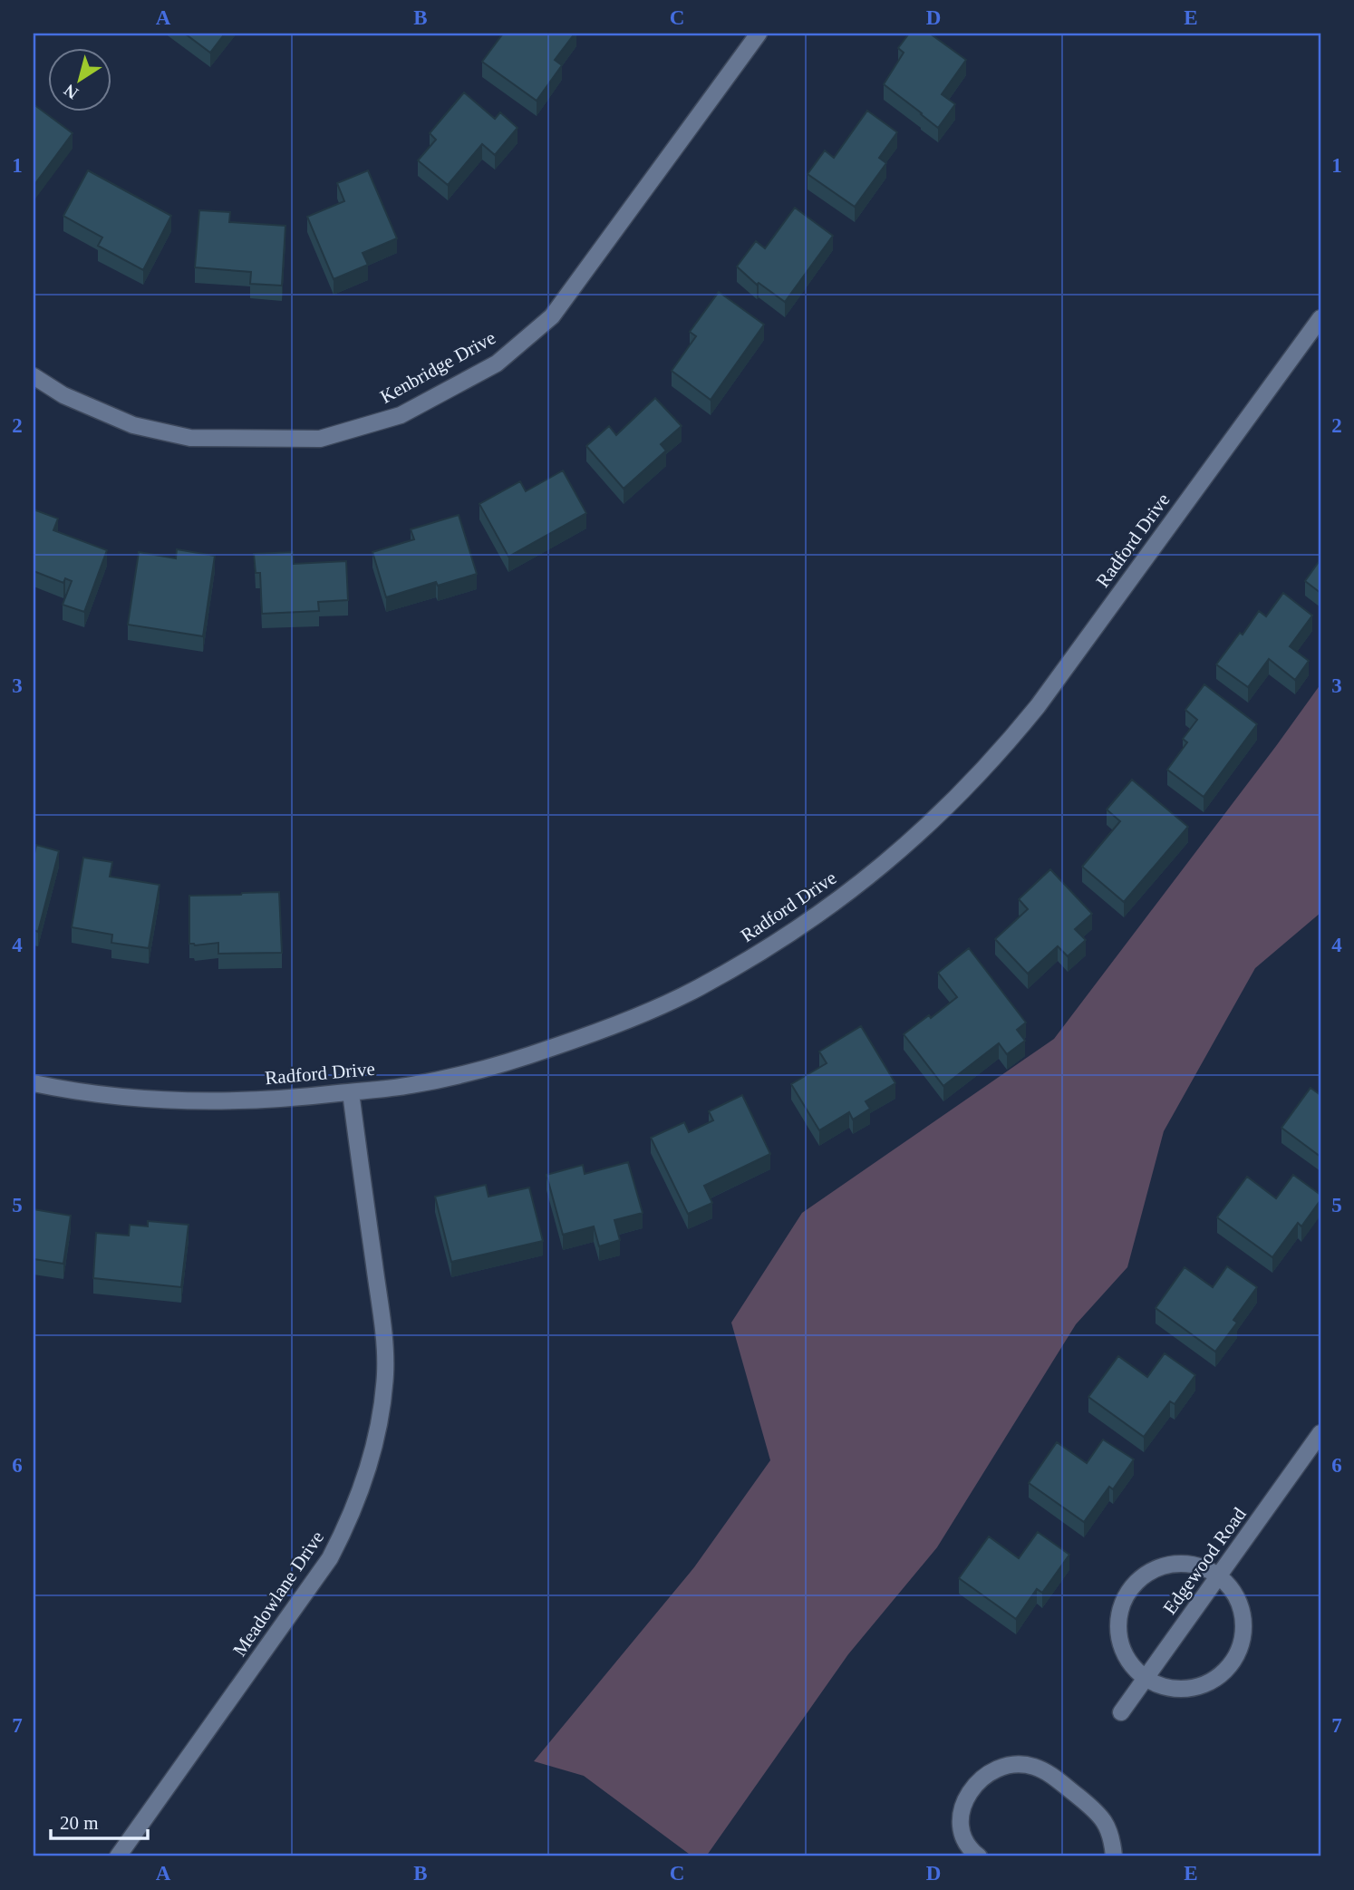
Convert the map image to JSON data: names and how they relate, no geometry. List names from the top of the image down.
{
  "streets": {
    "street": [
      "Kenbridge Drive",
      "Radford Drive",
      "Edgewood Road",
      "Meadowlane Drive"
    ]
  },
  "crossings": [
    ["Radford Drive", "Meadowlane Drive"]
  ],
  "scale_bar": "20 m",
  "north": "bottom left",
  "grid": {
    "columns": [
      "A",
      "B",
      "C",
      "D",
      "E"
    ],
    "rows": [
      "1",
      "2",
      "3",
      "4",
      "5",
      "6",
      "7"
    ]
  }
}
